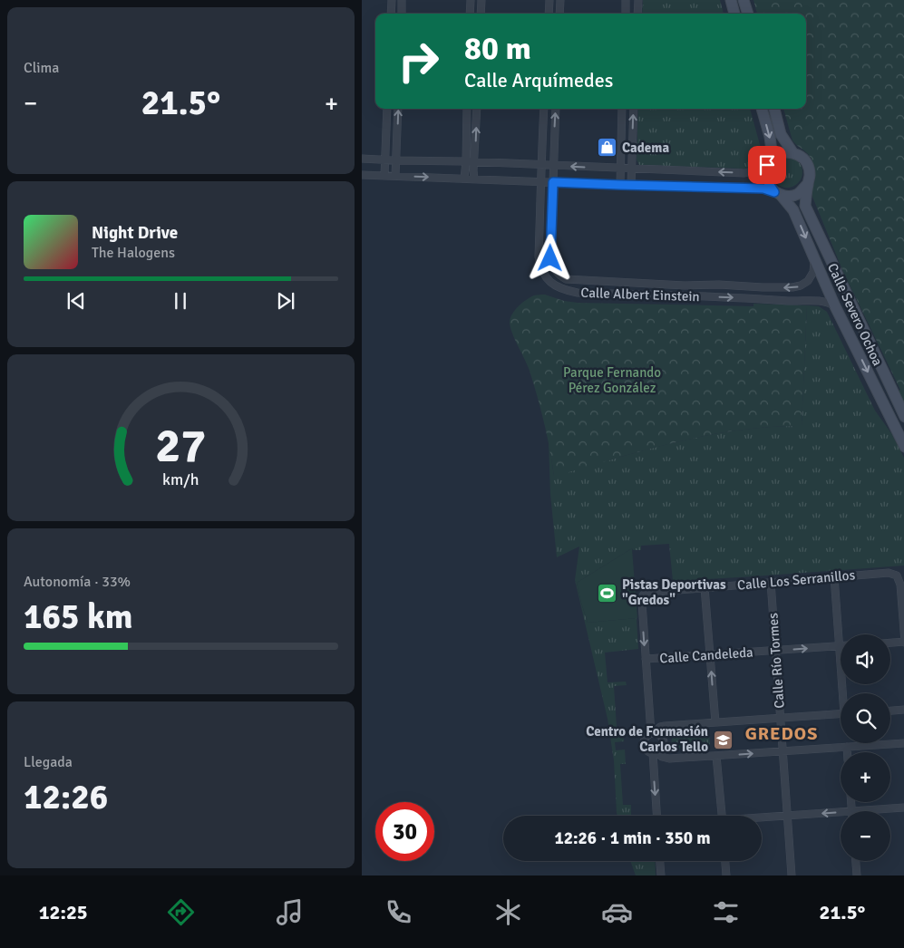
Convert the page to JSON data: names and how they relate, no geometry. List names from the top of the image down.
{
  "streets": {
    "main road": ["Calle Severo Ochoa"],
    "street": [
      "Calle Albert Einstein",
      "Calle Los Serranillos",
      "Calle Candeleda",
      "Calle Río Tormes"
    ]
  },
  "crossings": [
    ["Calle Albert Einstein", "Calle Severo Ochoa"],
    ["Calle Los Serranillos", "Calle Candeleda"],
    ["Calle Los Serranillos", "Calle Río Tormes"],
    ["Calle Candeleda", "Calle Río Tormes"]
  ],
  "districts": ["GREDOS"],
  "parks": ["Parque Fernando Pérez González"],
  "places": {
    "shop": ["Cadema"],
    "sports": ["Pistas Deportivas \"Gredos\""],
    "school or university": ["Centro de Formación Carlos Tello"]
  },
  "page": {
    "tile": [
      "Clima",
      ["Autonomía · 33%", "165 km"],
      ["Llegada", "12:26"]
    ],
    "turn": ["80 m", "Calle Arquímedes"],
    "heat": ["−", "21.5°", "+"],
    "song": ["Night Drive", "The Halogens"],
    "map_buttons": ["+", "−"],
    "limit": "30",
    "trip": "12:26 · 1 min · 350 m",
    "tabs": ["12:25", "21.5°"],
    "gauge": ["27", "km/h"]
  }
}
